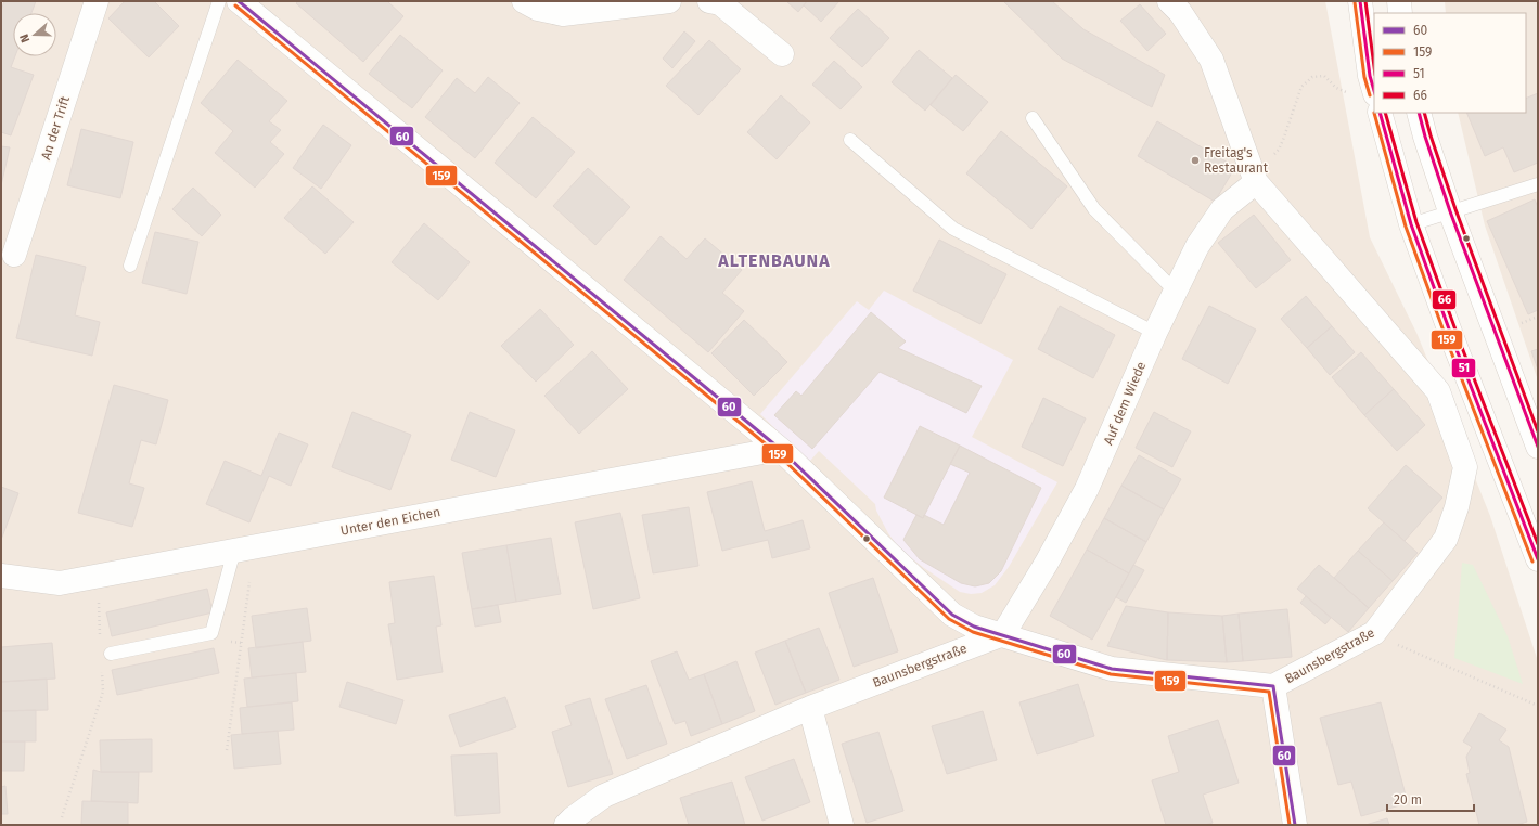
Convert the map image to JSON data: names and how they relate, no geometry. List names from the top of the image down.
{
  "streets": {
    "street": [
      "An der Trift",
      "Auf dem Wiede",
      "Unter den Eichen",
      "Baunsbergstraße"
    ]
  },
  "crossings": [
    ["Auf dem Wiede", "Baunsbergstraße"]
  ],
  "districts": ["ALTENBAUNA"],
  "places": ["Freitag's Restaurant"],
  "lines": [
    "transit line 60",
    "transit line 51",
    "transit line 66",
    "transit line 159"
  ],
  "legend": [
    "60",
    "159",
    "51",
    "66"
  ],
  "scale_bar": "20 m",
  "north": "left"
}
